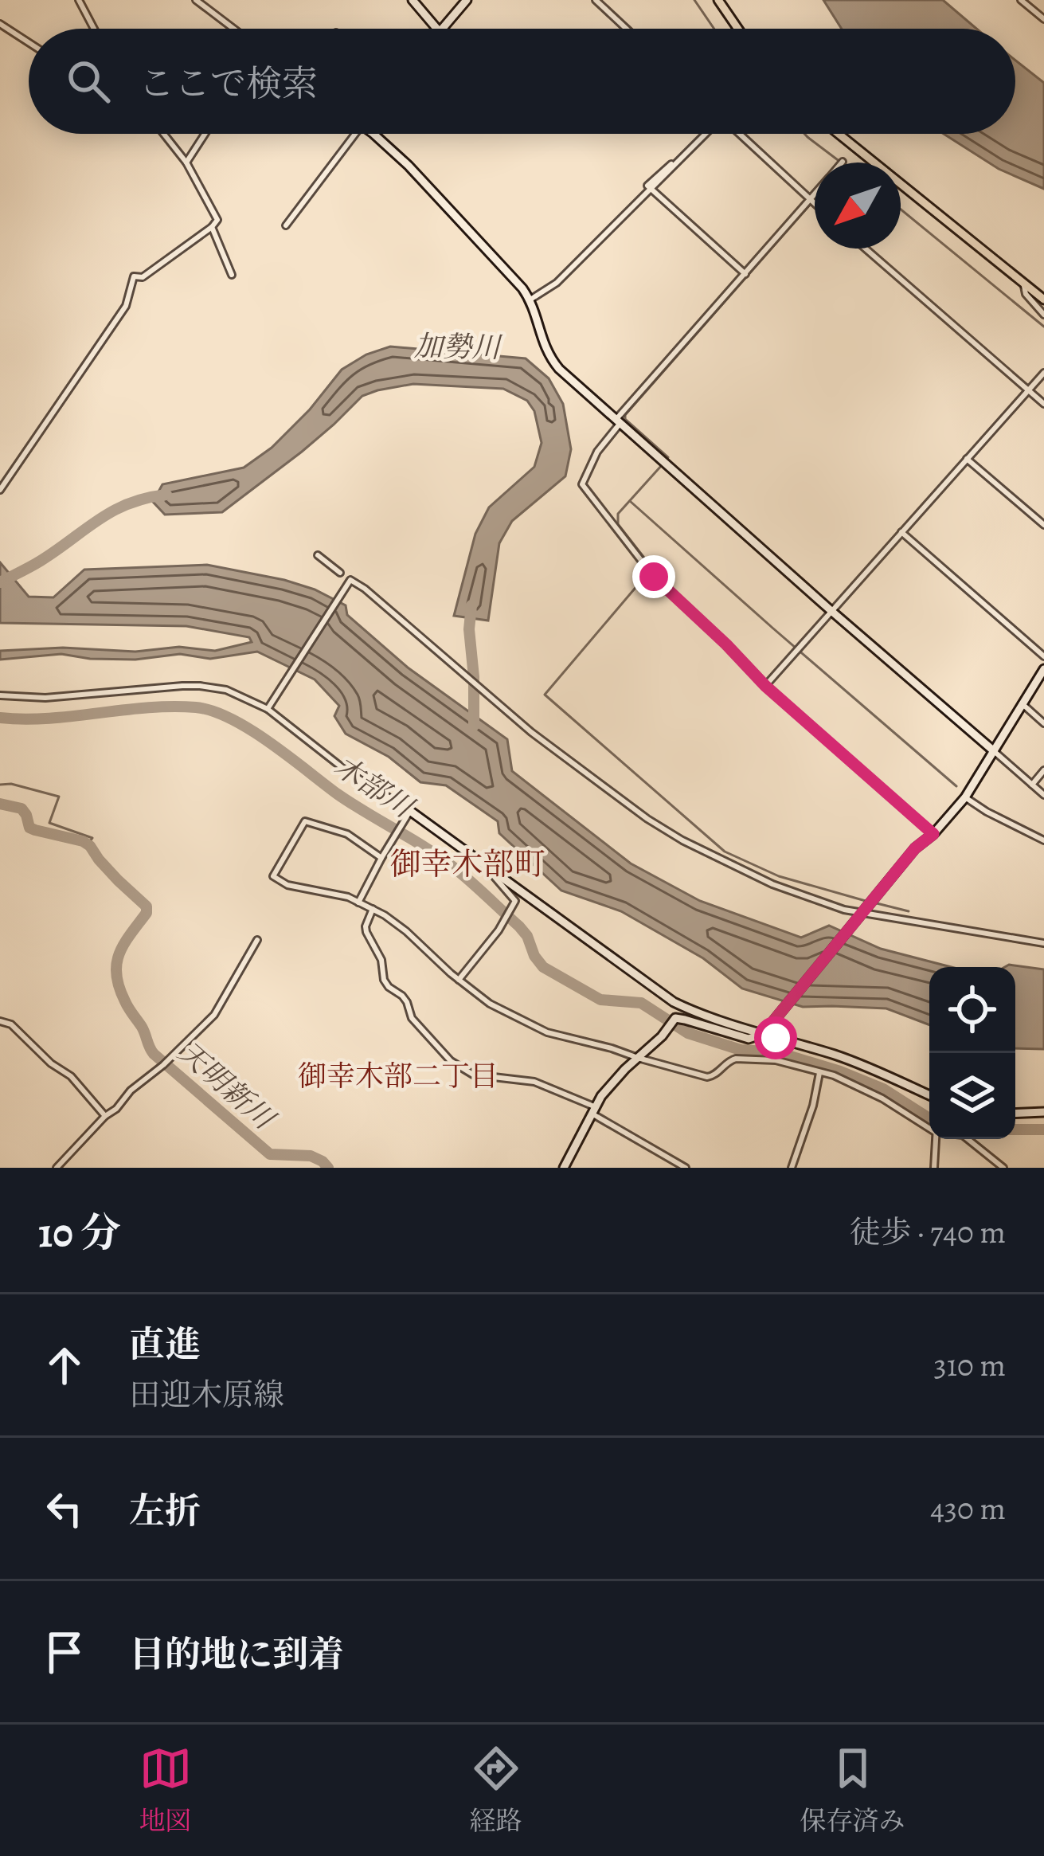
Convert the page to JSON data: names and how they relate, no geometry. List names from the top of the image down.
{
  "districts": ["御幸木部町", "御幸木部二丁目"],
  "water": ["加勢川", "木部川", "天明新川"],
  "north": "bottom left",
  "page": {
    "search": "ここで検索",
    "heading": ["10 分", "徒歩 · 740 m"],
    "list": [
      ["直進", "田迎木原線", "310 m"],
      ["左折", "430 m"],
      "目的地に到着"
    ],
    "nav": ["地図", "経路", "保存済み"]
  }
}
